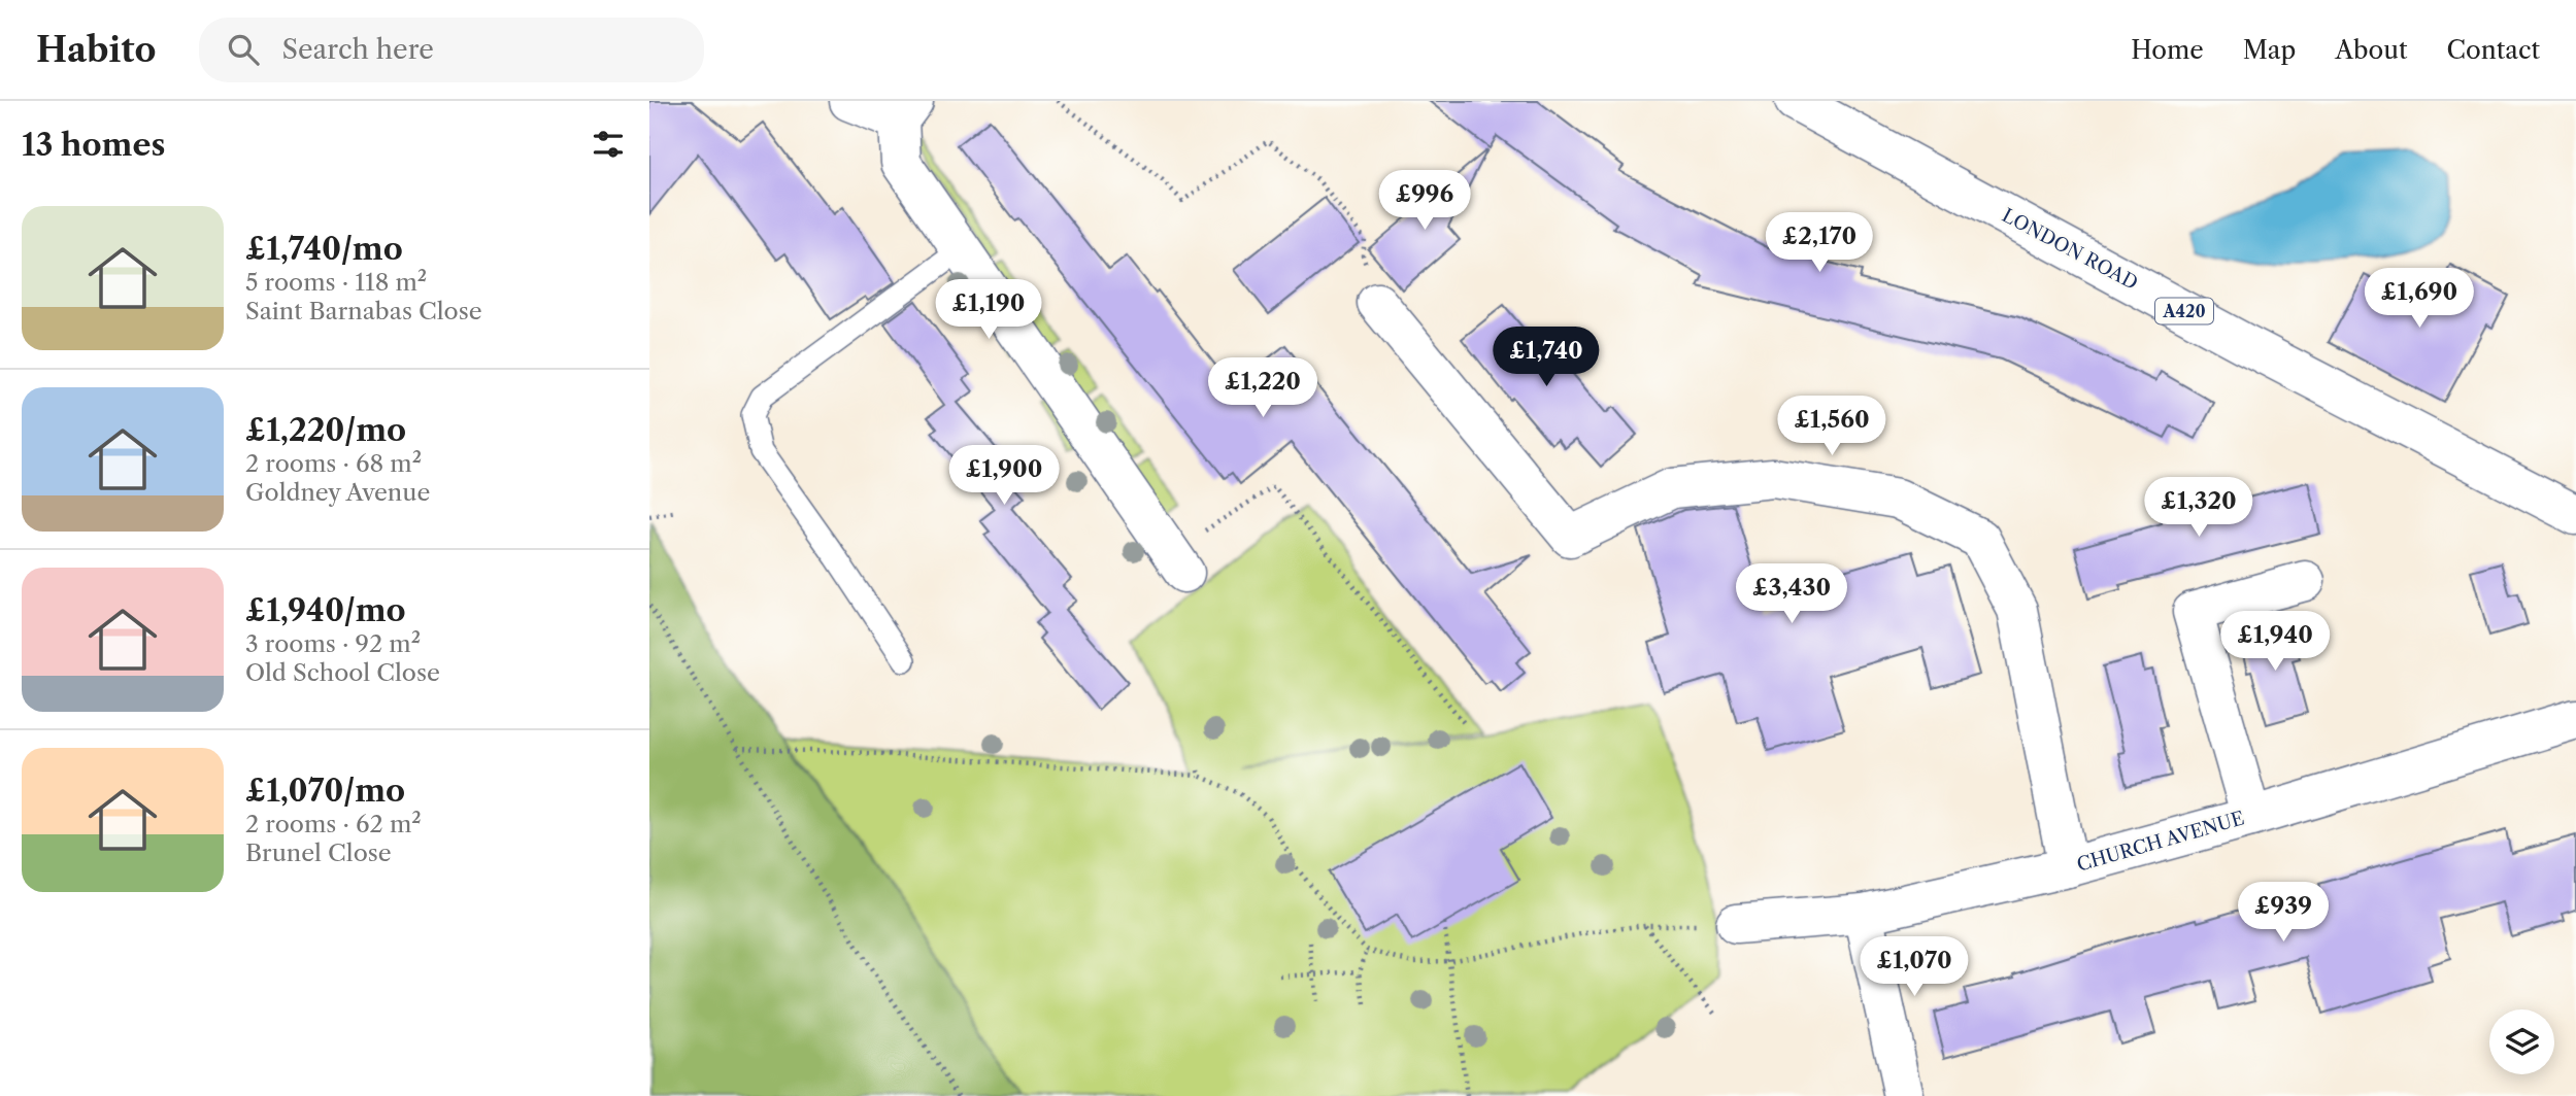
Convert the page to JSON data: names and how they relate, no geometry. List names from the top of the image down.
{
  "streets": {
    "street": ["LONDON ROAD", "A420", "CHURCH AVENUE"]
  },
  "page": {
    "header": "Habito",
    "search": "Search here",
    "nav": [
      "Home",
      "Map",
      "About",
      "Contact"
    ],
    "heading": "13 homes",
    "price": [
      "£996",
      "£2,170",
      "£1,690",
      "£1,190",
      "£1,740",
      "£1,220",
      "£1,560",
      "£1,900",
      "£1,320",
      "£3,430",
      "£1,940",
      "£939",
      "£1,070"
    ],
    "list": [
      {
        "name": "£1,740/mo",
        "note": "5 rooms · 118 m² · Saint Barnabas Close"
      },
      {
        "name": "£1,220/mo",
        "note": "2 rooms · 68 m² · Goldney Avenue"
      },
      {
        "name": "£1,940/mo",
        "note": "3 rooms · 92 m² · Old School Close"
      },
      {
        "name": "£1,070/mo",
        "note": "2 rooms · 62 m² · Brunel Close"
      }
    ]
  }
}
